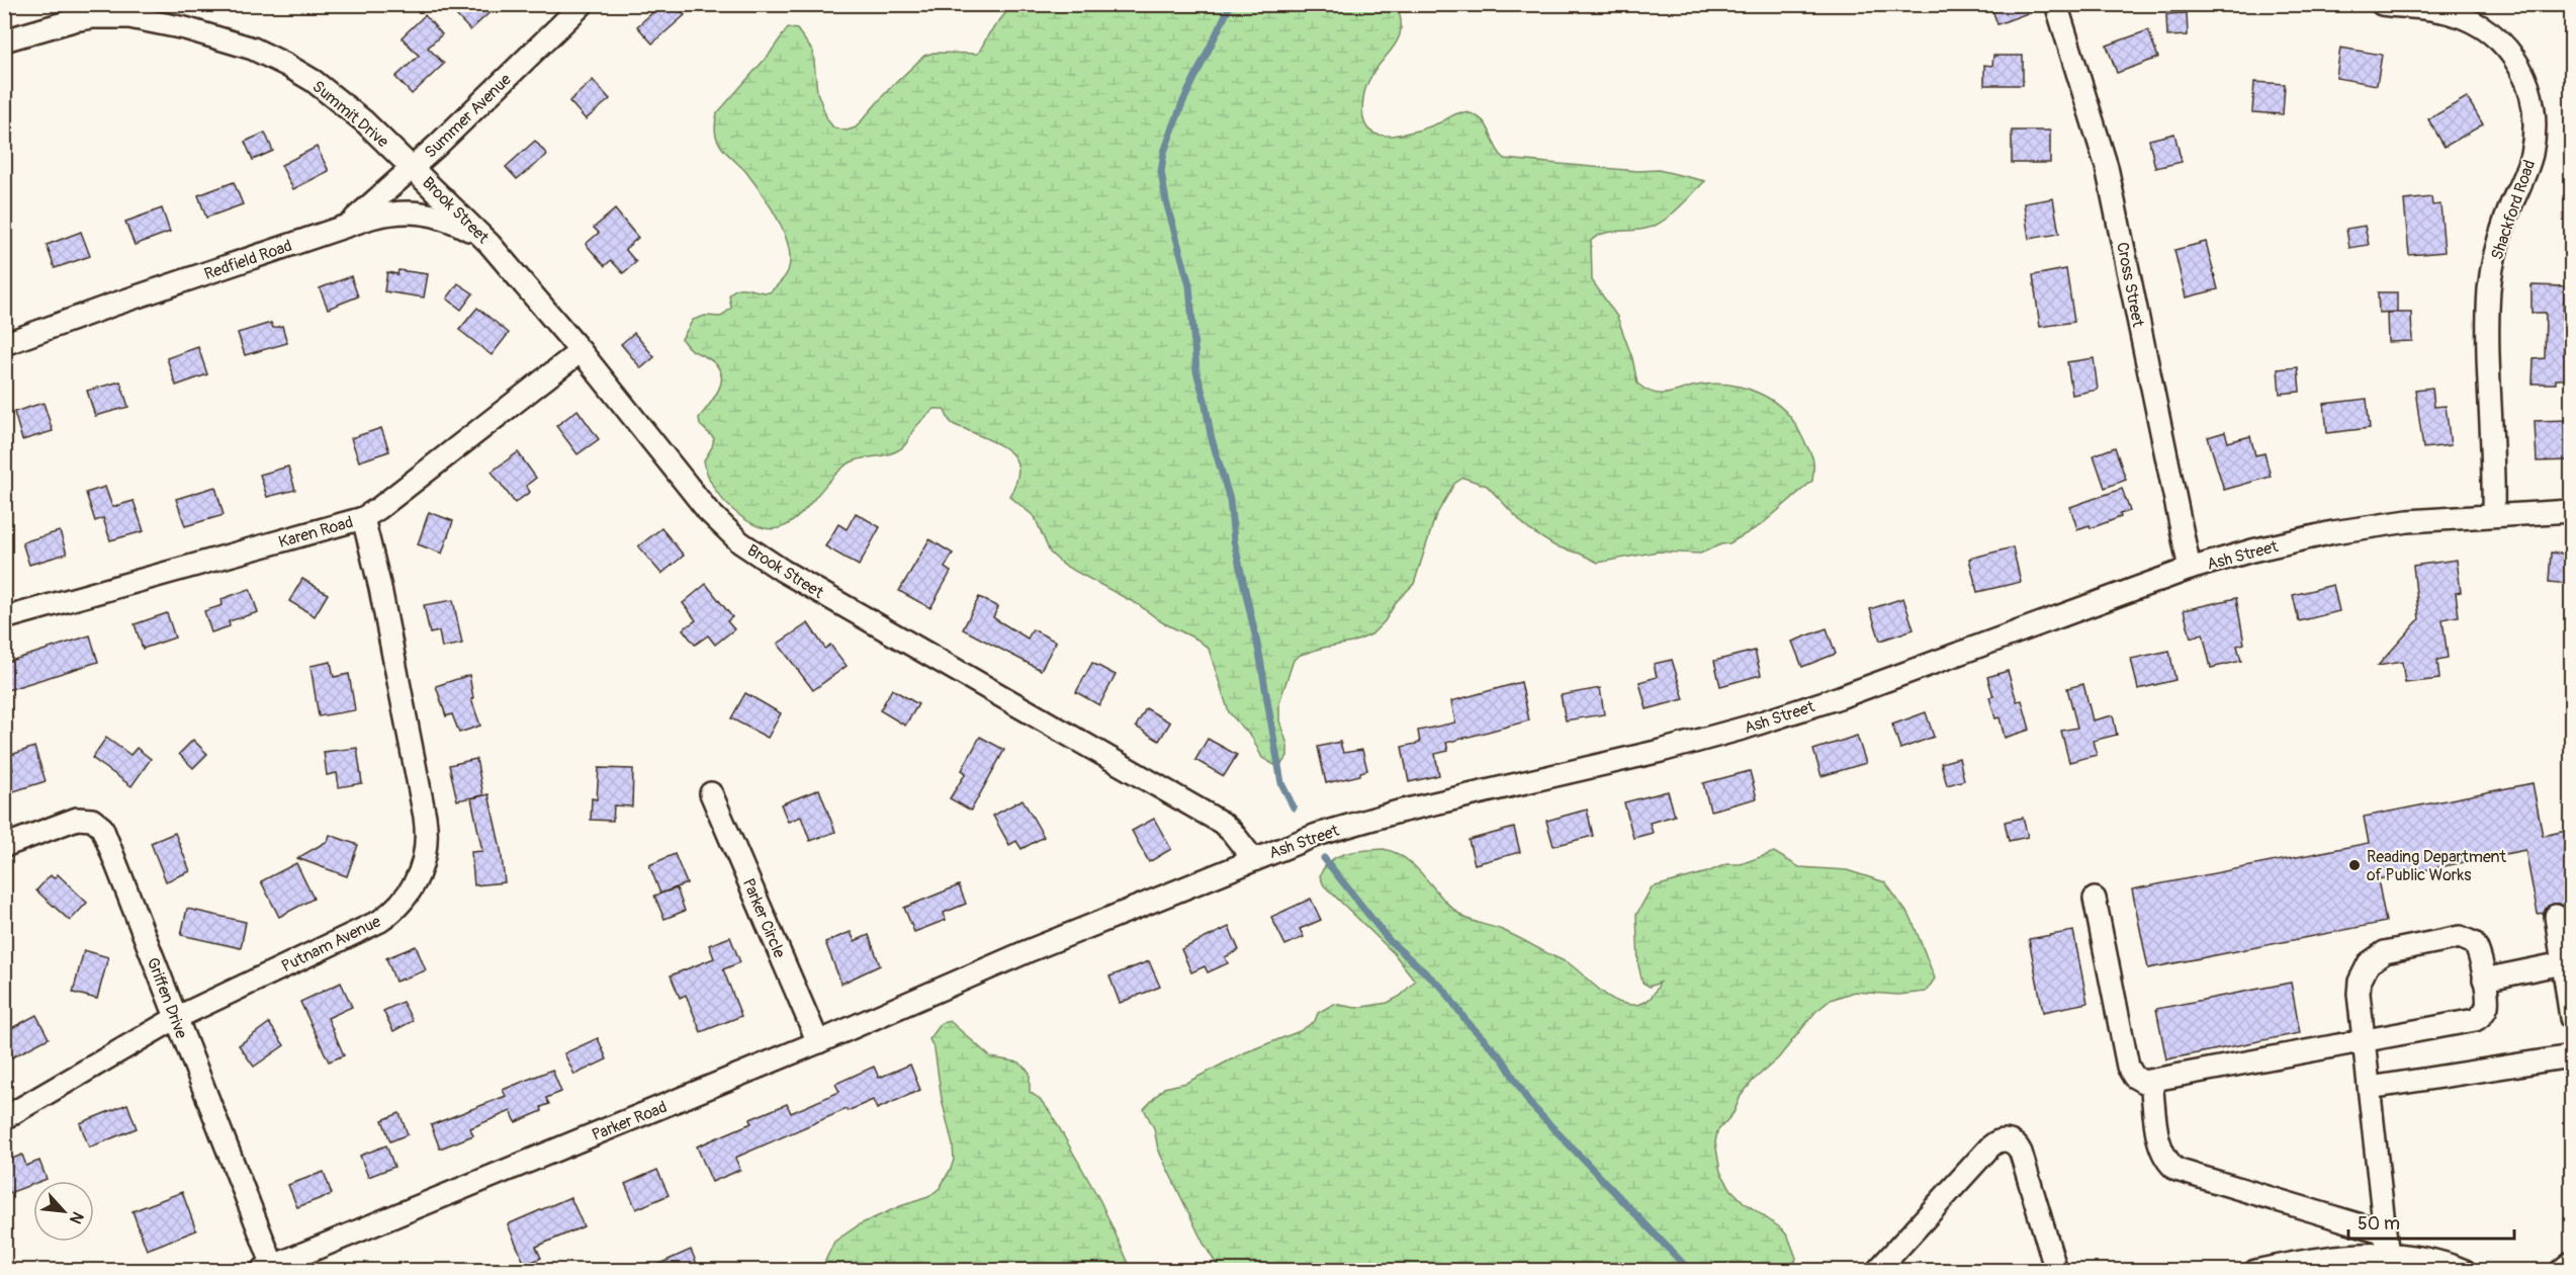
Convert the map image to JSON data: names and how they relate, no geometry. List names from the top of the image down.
{
  "streets": {
    "street": [
      "Summit Drive",
      "Summer Avenue",
      "Brook Street",
      "Shackford Road",
      "Redfield Road",
      "Cross Street",
      "Karen Road",
      "Ash Street",
      "Parker Circle",
      "Putnam Avenue",
      "Griffen Drive",
      "Parker Road"
    ]
  },
  "crossings": [
    ["Summit Drive", "Summer Avenue"],
    ["Summit Drive", "Brook Street"],
    ["Summer Avenue", "Brook Street"],
    ["Summer Avenue", "Redfield Road"],
    ["Brook Street", "Redfield Road"],
    ["Brook Street", "Karen Road"],
    ["Brook Street", "Ash Street"],
    ["Shackford Road", "Ash Street"],
    ["Cross Street", "Ash Street"],
    ["Karen Road", "Putnam Avenue"],
    ["Ash Street", "Parker Road"],
    ["Parker Circle", "Parker Road"],
    ["Putnam Avenue", "Griffen Drive"],
    ["Griffen Drive", "Parker Road"]
  ],
  "places": ["Reading Department of Public Works"],
  "scale_bar": "50 m",
  "north": "bottom right"
}
